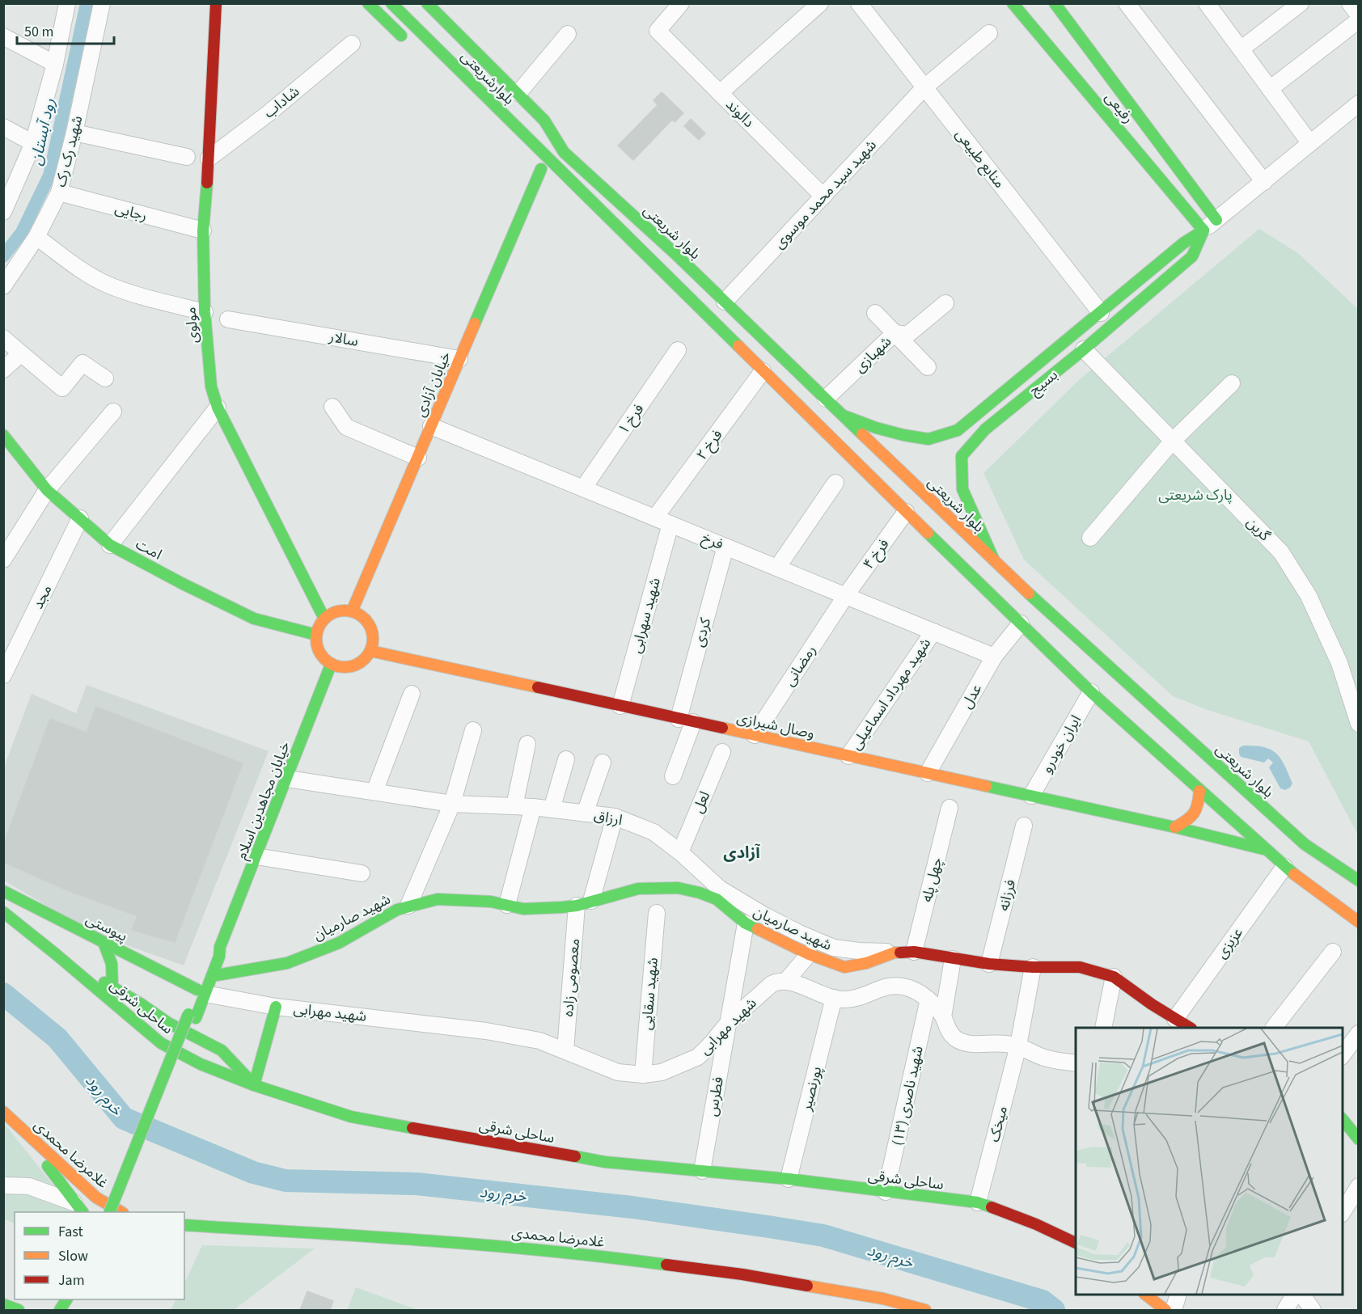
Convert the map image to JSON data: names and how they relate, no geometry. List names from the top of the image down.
{
  "streets": {
    "main road": [
      "بلوارشریعتی",
      "رفیعی",
      "بلوار شریعتی",
      "مولوی",
      "بسیج",
      "خیابان آزادی",
      "امت",
      "وصال شیرازی",
      "خیابان مجاهدین اسلام",
      "شهید صارمیان",
      "پیوستی",
      "ساحلی شرقی",
      "غلامرضا محمدی"
    ],
    "street": [
      "شاداب",
      "دالوند",
      "شهید رک رک",
      "منابع طبیعی",
      "شهید سید محمد موسوی",
      "رجایی",
      "سالار",
      "شهبازی",
      "فرخ ۱",
      "فرخ ۲",
      "گرین",
      "فرخ",
      "فرخ ۴",
      "مجد",
      "شهید سهرابی",
      "کردی",
      "رمضانی",
      "شهید مهرداد اسماعیلی",
      "عدل",
      "ایران خودرو",
      "لعل",
      "ارزاق",
      "چهل پله",
      "فرزانه",
      "عزیزی",
      "معصومی زاده",
      "شهید سقایی",
      "شهید مهرابی",
      "پورنصیر",
      "شهید ناصری (۱۳)",
      "فطرس",
      "میخک"
    ]
  },
  "crossings": [
    ["بلوارشریعتی", "بلوار شریعتی"],
    ["شاداب", "مولوی"],
    ["رفیعی", "بسیج"],
    ["دالوند", "شهید سید محمد موسوی"],
    ["شهید رک رک", "رجایی"],
    ["منابع طبیعی", "شهید سید محمد موسوی"],
    ["منابع طبیعی", "بسیج"],
    ["شهید سید محمد موسوی", "بلوار شریعتی"],
    ["رجایی", "مولوی"],
    ["بلوار شریعتی", "شهبازی"],
    ["بلوار شریعتی", "بسیج"],
    ["مولوی", "خیابان آزادی"],
    ["مولوی", "امت"],
    ["مولوی", "وصال شیرازی"],
    ["مولوی", "خیابان مجاهدین اسلام"],
    ["سالار", "خیابان آزادی"],
    ["بسیج", "گرین"],
    ["خیابان آزادی", "فرخ"],
    ["خیابان آزادی", "امت"],
    ["خیابان آزادی", "وصال شیرازی"],
    ["خیابان آزادی", "خیابان مجاهدین اسلام"],
    ["فرخ ۱", "فرخ"],
    ["فرخ ۲", "فرخ"],
    ["فرخ", "فرخ ۴"],
    ["فرخ", "شهید سهرابی"],
    ["فرخ", "کردی"],
    ["فرخ", "رمضانی"],
    ["فرخ", "شهید مهرداد اسماعیلی"],
    ["فرخ", "عدل"],
    ["امت", "مجد"],
    ["امت", "وصال شیرازی"],
    ["امت", "خیابان مجاهدین اسلام"],
    ["فرخ ۴", "رمضانی"],
    ["شهید سهرابی", "وصال شیرازی"],
    ["کردی", "وصال شیرازی"],
    ["رمضانی", "وصال شیرازی"],
    ["شهید مهرداد اسماعیلی", "وصال شیرازی"],
    ["عدل", "وصال شیرازی"],
    ["وصال شیرازی", "ایران خودرو"],
    ["وصال شیرازی", "خیابان مجاهدین اسلام"],
    ["خیابان مجاهدین اسلام", "ارزاق"],
    ["خیابان مجاهدین اسلام", "شهید صارمیان"],
    ["خیابان مجاهدین اسلام", "پیوستی"],
    ["خیابان مجاهدین اسلام", "شهید مهرابی"],
    ["لعل", "ارزاق"],
    ["ارزاق", "شهید صارمیان"],
    ["ارزاق", "معصومی زاده"],
    ["چهل پله", "شهید صارمیان"],
    ["فرزانه", "شهید صارمیان"],
    ["شهید صارمیان", "عزیزی"],
    ["شهید صارمیان", "معصومی زاده"],
    ["شهید صارمیان", "فطرس"],
    ["شهید صارمیان", "میخک"],
    ["پیوستی", "شهید مهرابی"],
    ["معصومی زاده", "شهید مهرابی"],
    ["شهید سقایی", "شهید مهرابی"],
    ["ساحلی شرقی", "پورنصیر"],
    ["ساحلی شرقی", "شهید ناصری (۱۳)"],
    ["ساحلی شرقی", "فطرس"],
    ["ساحلی شرقی", "میخک"],
    ["شهید مهرابی", "فطرس"]
  ],
  "districts": ["آزادی"],
  "water": ["رود آبستان", "خرم رود"],
  "parks": ["پارک شریعتی"],
  "legend": ["Fast", "Slow", "Jam"],
  "scale_bar": "50 m"
}
